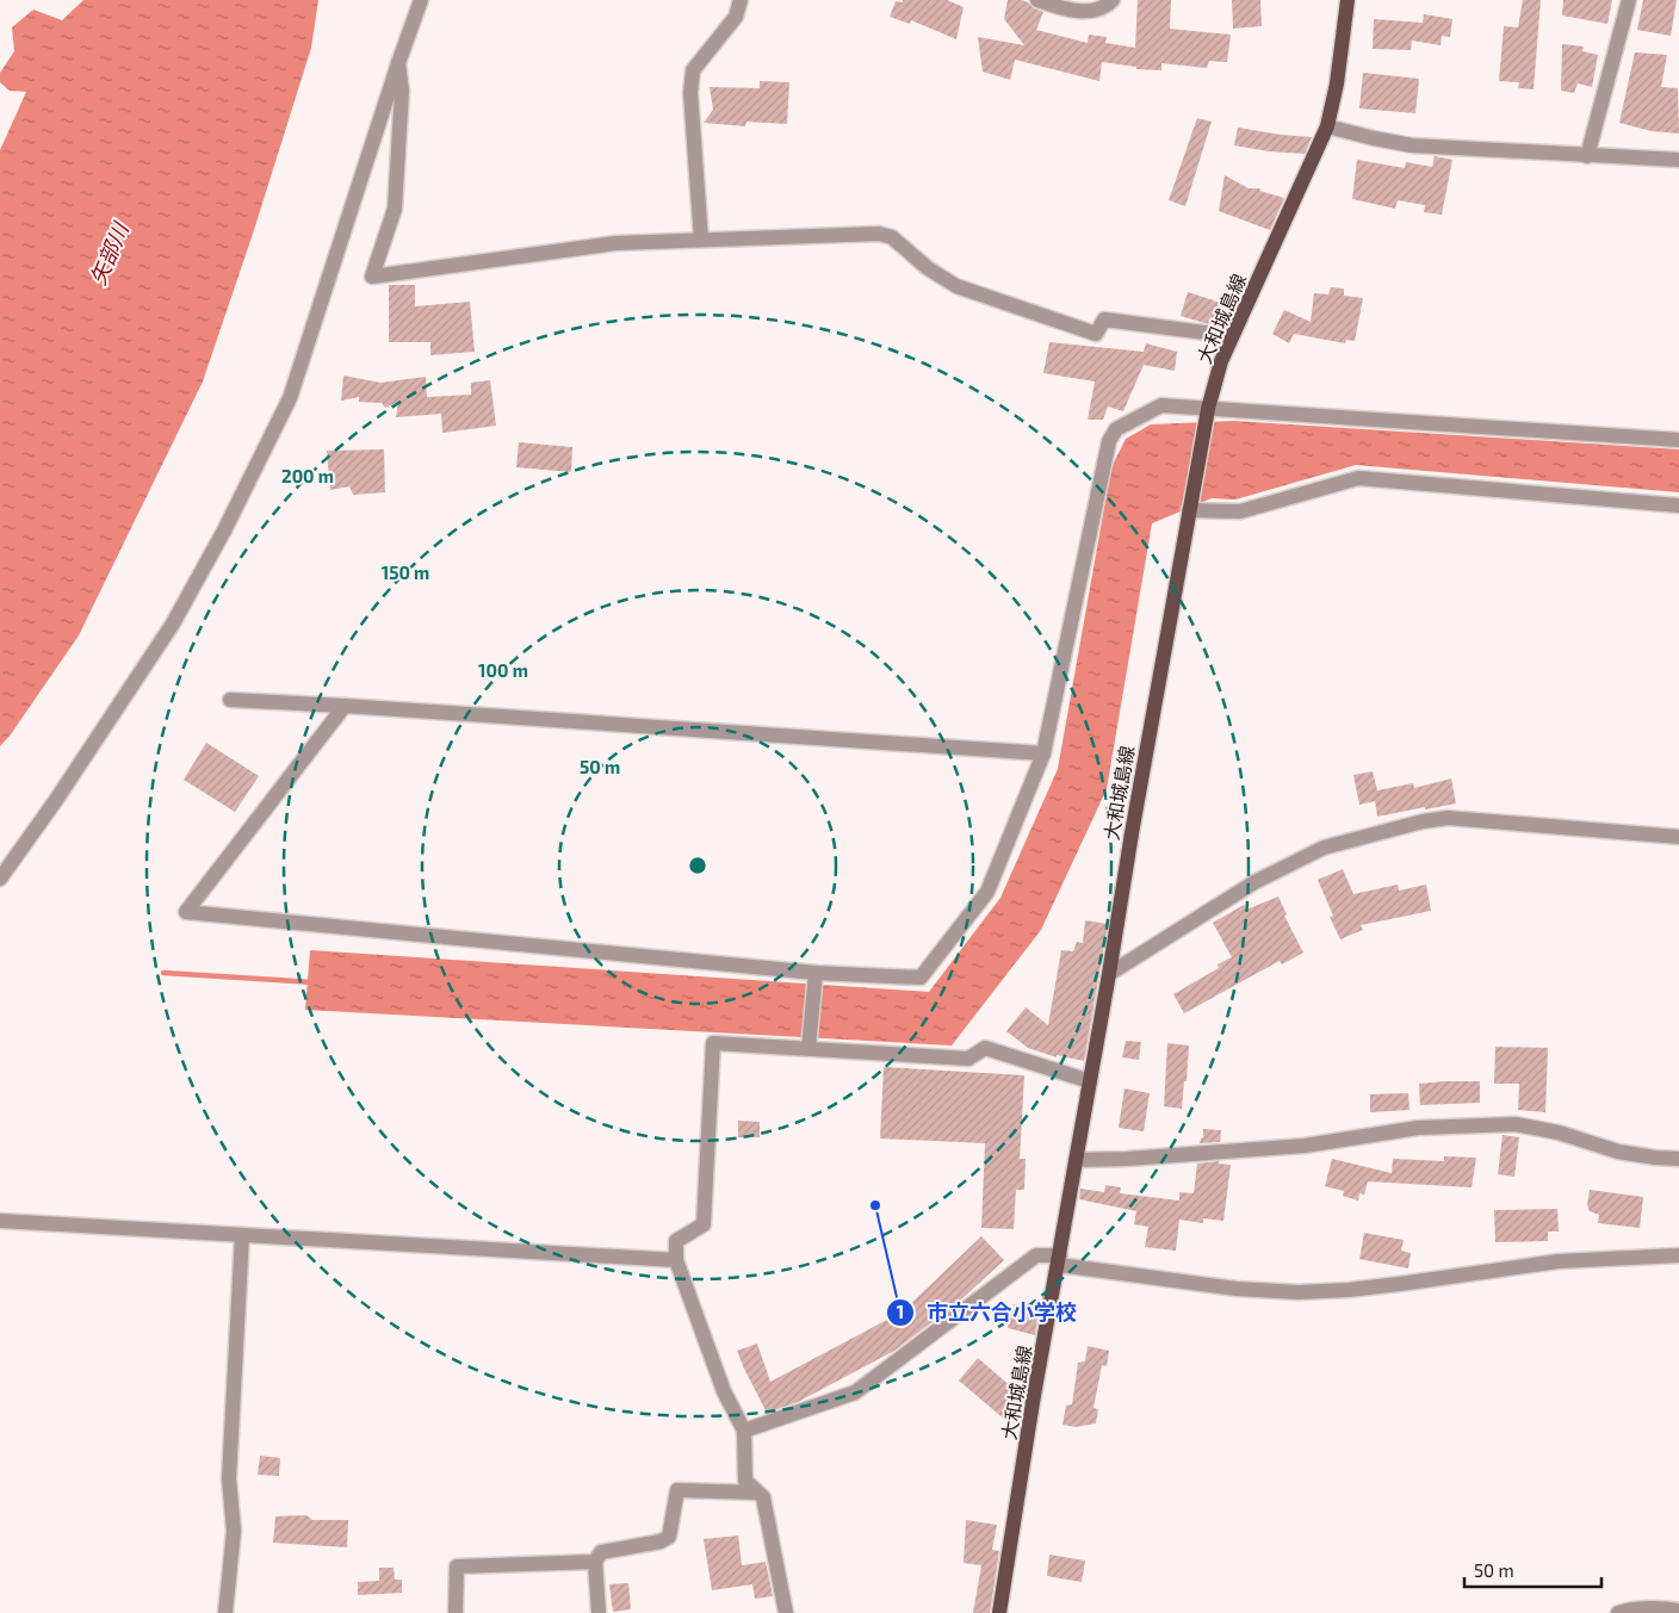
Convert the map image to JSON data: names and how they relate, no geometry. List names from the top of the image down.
{
  "streets": {
    "main road": ["大和城島線"]
  },
  "water": ["矢部川"],
  "places": ["市立六合小学校"],
  "scale_bar": "50 m",
  "rings": [
    "200 m",
    "150 m",
    "100 m",
    "50 m"
  ]
}
